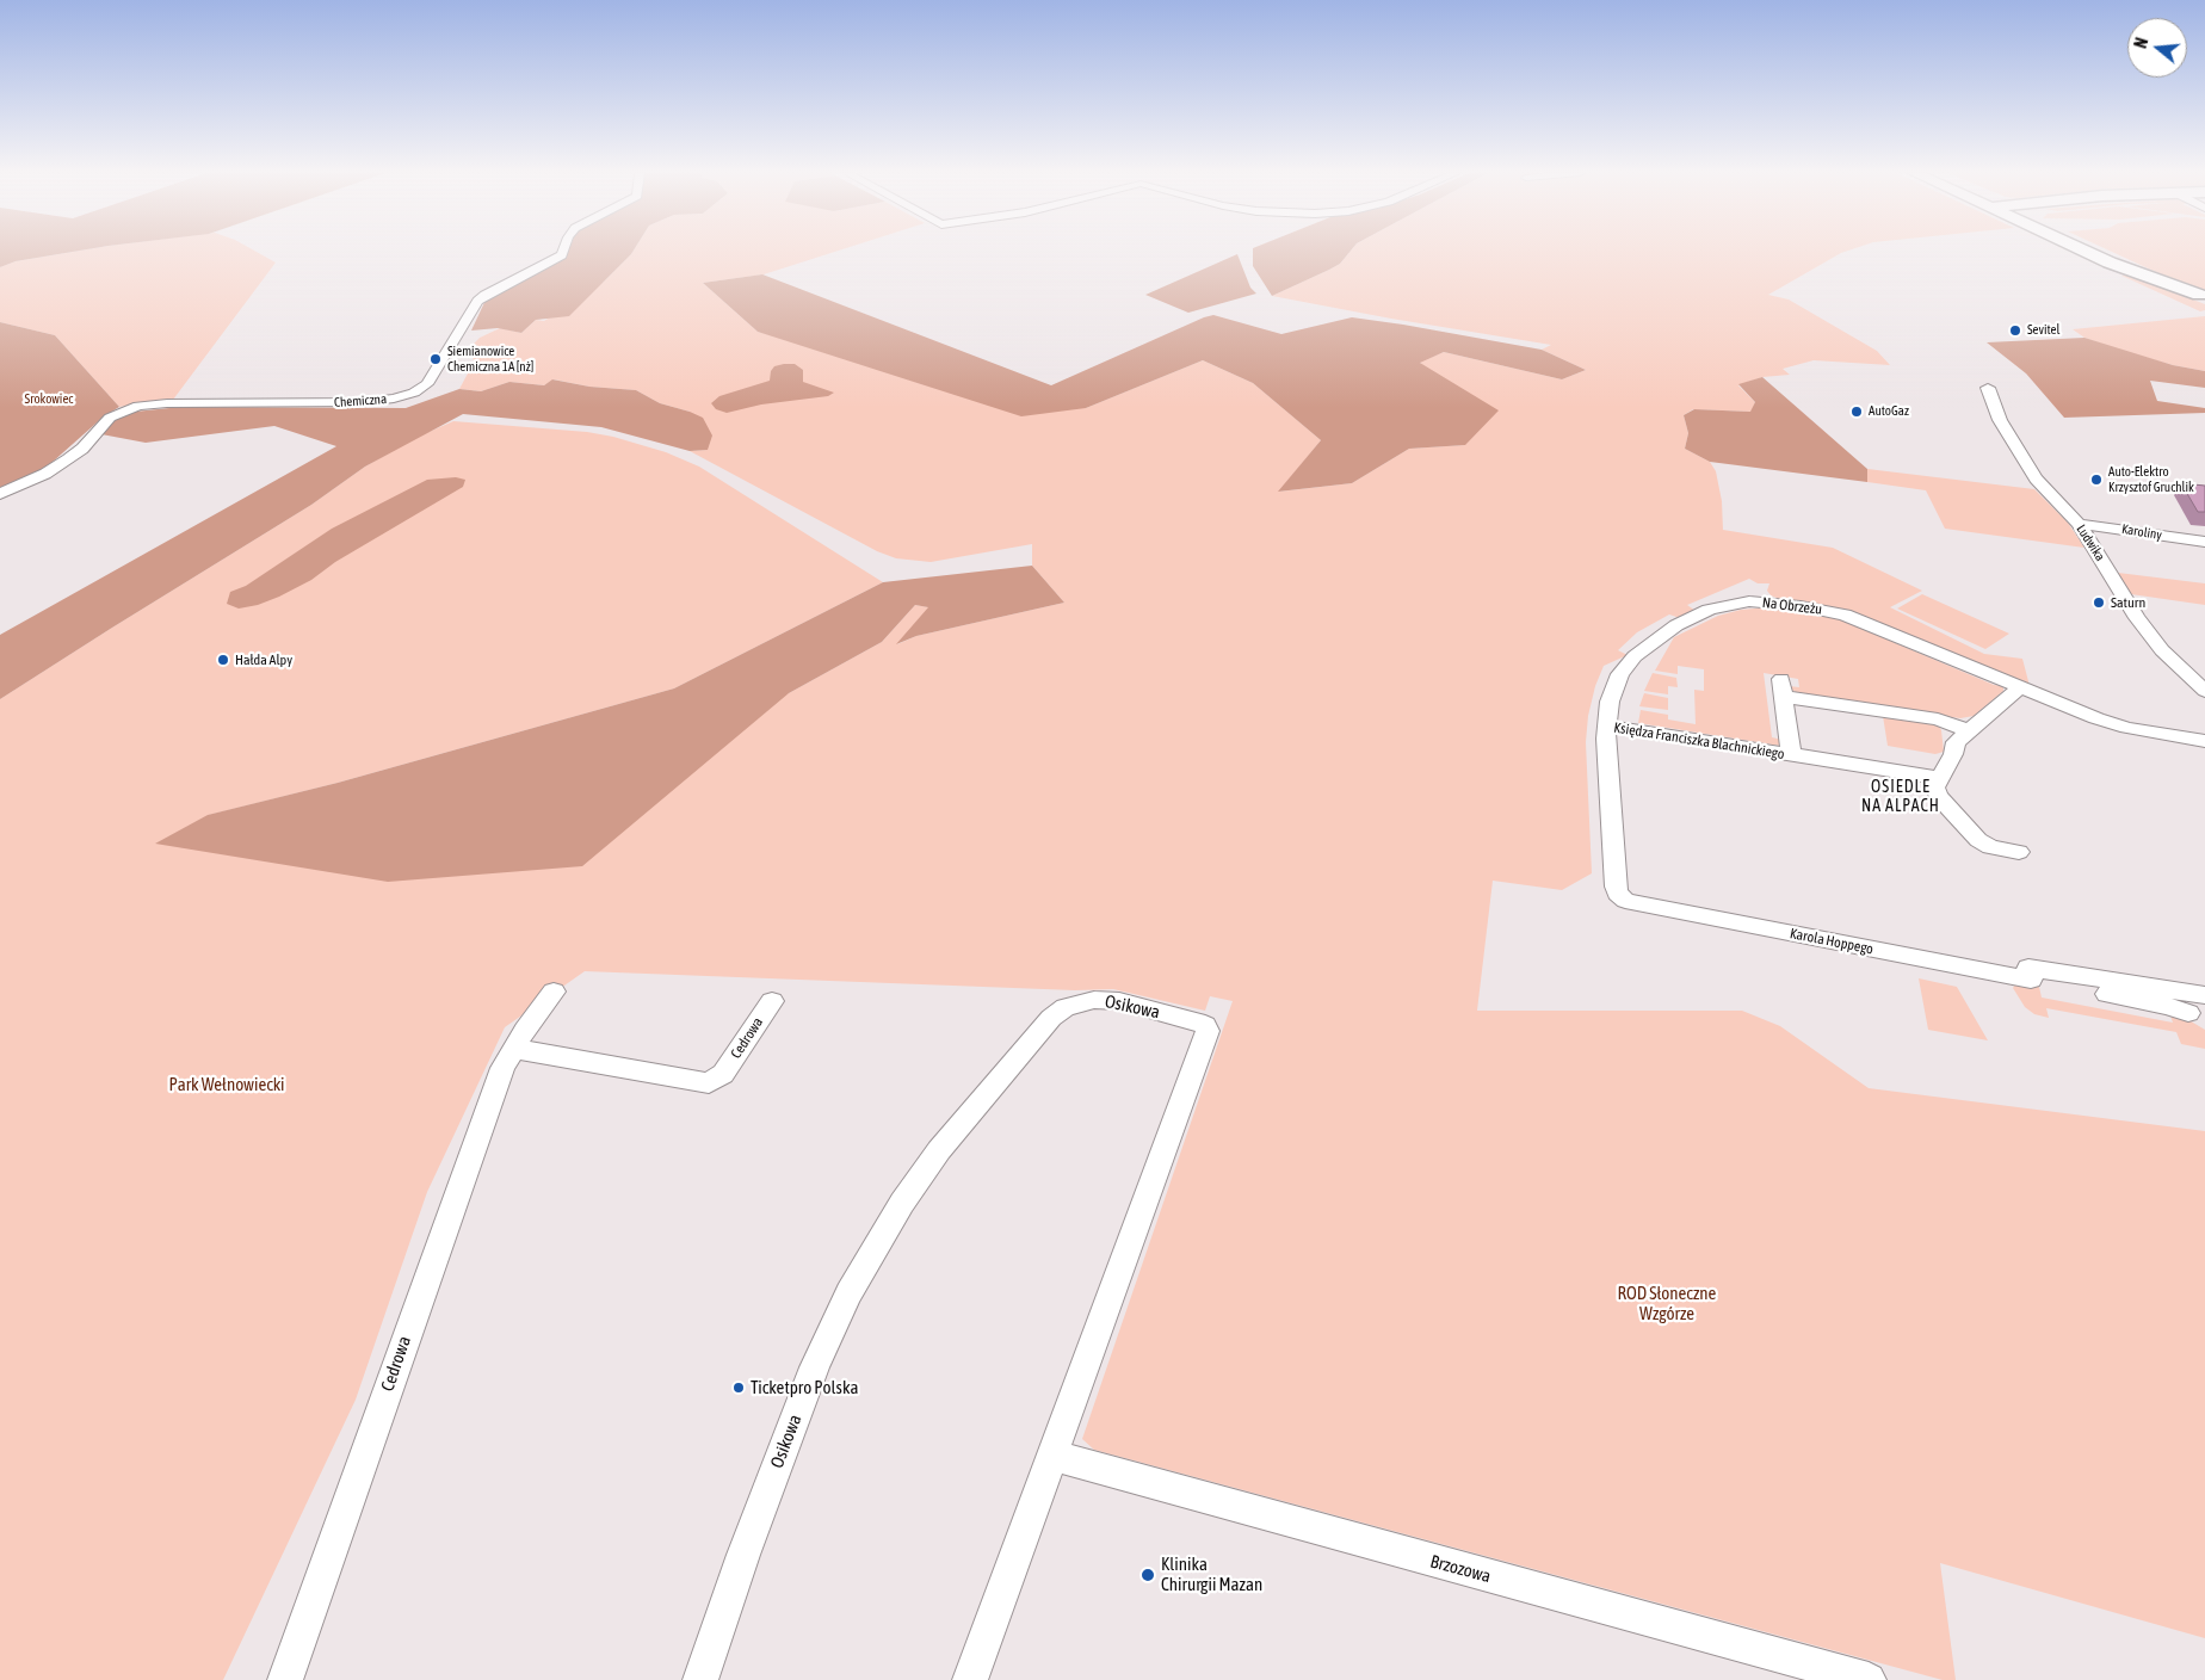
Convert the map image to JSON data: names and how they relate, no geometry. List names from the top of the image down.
{
  "streets": {
    "street": [
      "Chemiczna",
      "Karoliny",
      "Ludwika",
      "Na Obrzeżu",
      "Księdza Franciszka Blachnickiego",
      "Karola Hoppego",
      "Osikowa",
      "Cedrowa",
      "Brzozowa"
    ]
  },
  "crossings": [
    ["Karoliny", "Ludwika"],
    ["Na Obrzeżu", "Księdza Franciszka Blachnickiego"],
    ["Na Obrzeżu", "Karola Hoppego"],
    ["Osikowa", "Brzozowa"]
  ],
  "districts": ["OSIEDLE NA ALPACH"],
  "parks": ["Srokowiec", "Park Wełnowiecki", "ROD Słoneczne Wzgórze"],
  "places": [
    "Sevitel",
    "Siemianowice Chemiczna 1A [nż]",
    "AutoGaz",
    "Auto-Elektro Krzysztof Gruchlik",
    "Saturn",
    "Hałda Alpy",
    "Ticketpro Polska",
    "Klinika Chirurgii Mazan"
  ],
  "north": "left"
}
